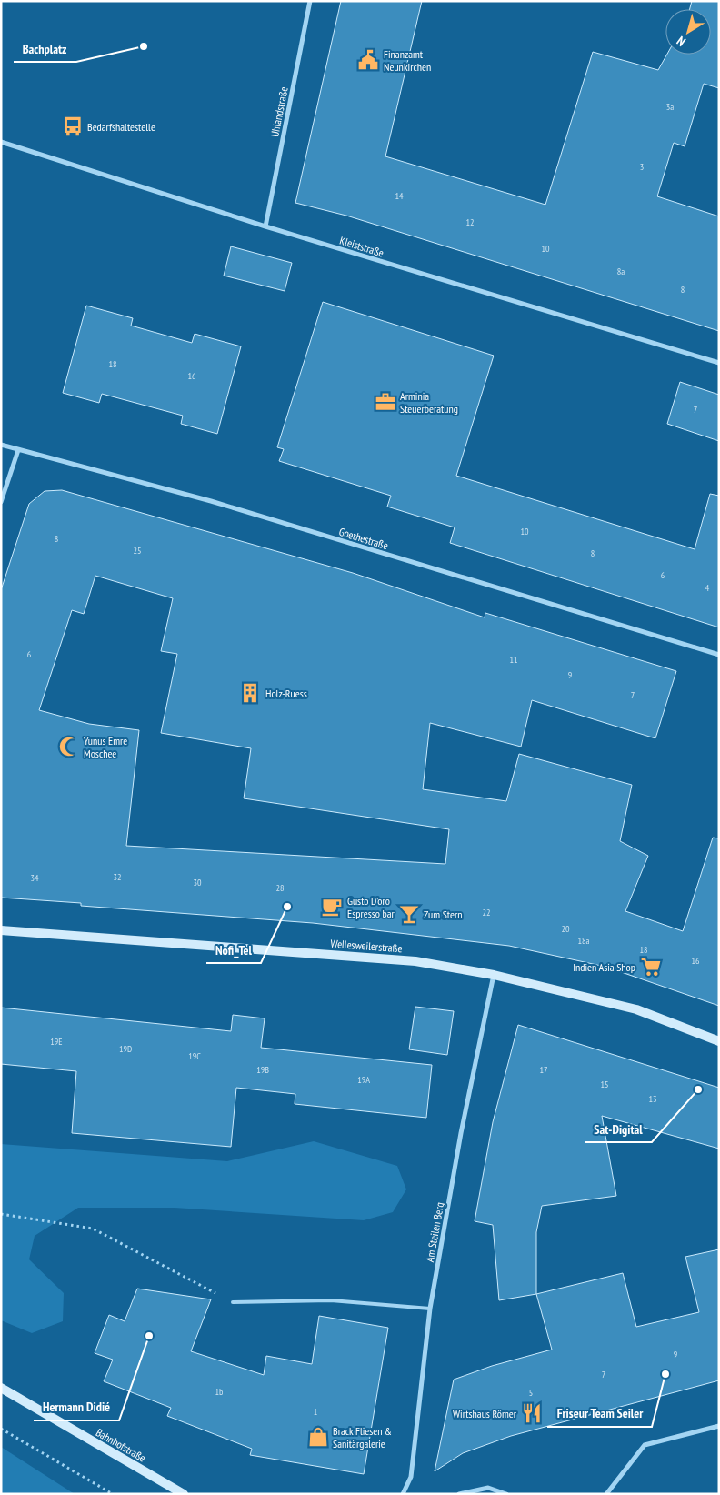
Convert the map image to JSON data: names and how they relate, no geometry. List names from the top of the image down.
{
  "streets": {
    "street": [
      "Uhlandstraße",
      "Kleiststraße",
      "Goethestraße",
      "Wellesweilerstraße",
      "Am Steilen Berg",
      "Bahnhofstraße"
    ]
  },
  "crossings": [
    ["Uhlandstraße", "Kleiststraße"],
    ["Wellesweilerstraße", "Am Steilen Berg"]
  ],
  "places": {
    "other": [
      "Bachplatz",
      "Nofi_Tel",
      "Sat-Digital",
      "Hermann Didié",
      "Friseur Team Seiler"
    ],
    "public building": ["Finanzamt Neunkirchen"],
    "bus stop": ["Bedarfshaltestelle"],
    "office": ["Arminia Steuerberatung"],
    "building": ["Holz-Ruess"],
    "mosque": ["Yunus Emre Moschee"],
    "cafe": ["Gusto D'oro Espresso bar"],
    "bar": ["Zum Stern"],
    "supermarket": ["Indien Asia Shop"],
    "restaurant": ["Wirtshaus Römer"],
    "shop": ["Brack Fliesen & Sanitärgalerie"]
  },
  "house_numbers": [
    "3a",
    "3",
    "14",
    "12",
    "10",
    "8a",
    "8",
    "18",
    "16",
    "7",
    "10",
    "8",
    "25",
    "8",
    "6",
    "4",
    "6",
    "11",
    "9",
    "7",
    "32",
    "34",
    "30",
    "28",
    "22",
    "20",
    "18a",
    "18",
    "16",
    "19E",
    "19D",
    "19C",
    "19B",
    "17",
    "19A",
    "15",
    "13",
    "9",
    "7",
    "1b",
    "5",
    "1"
  ],
  "north": "bottom left"
}
